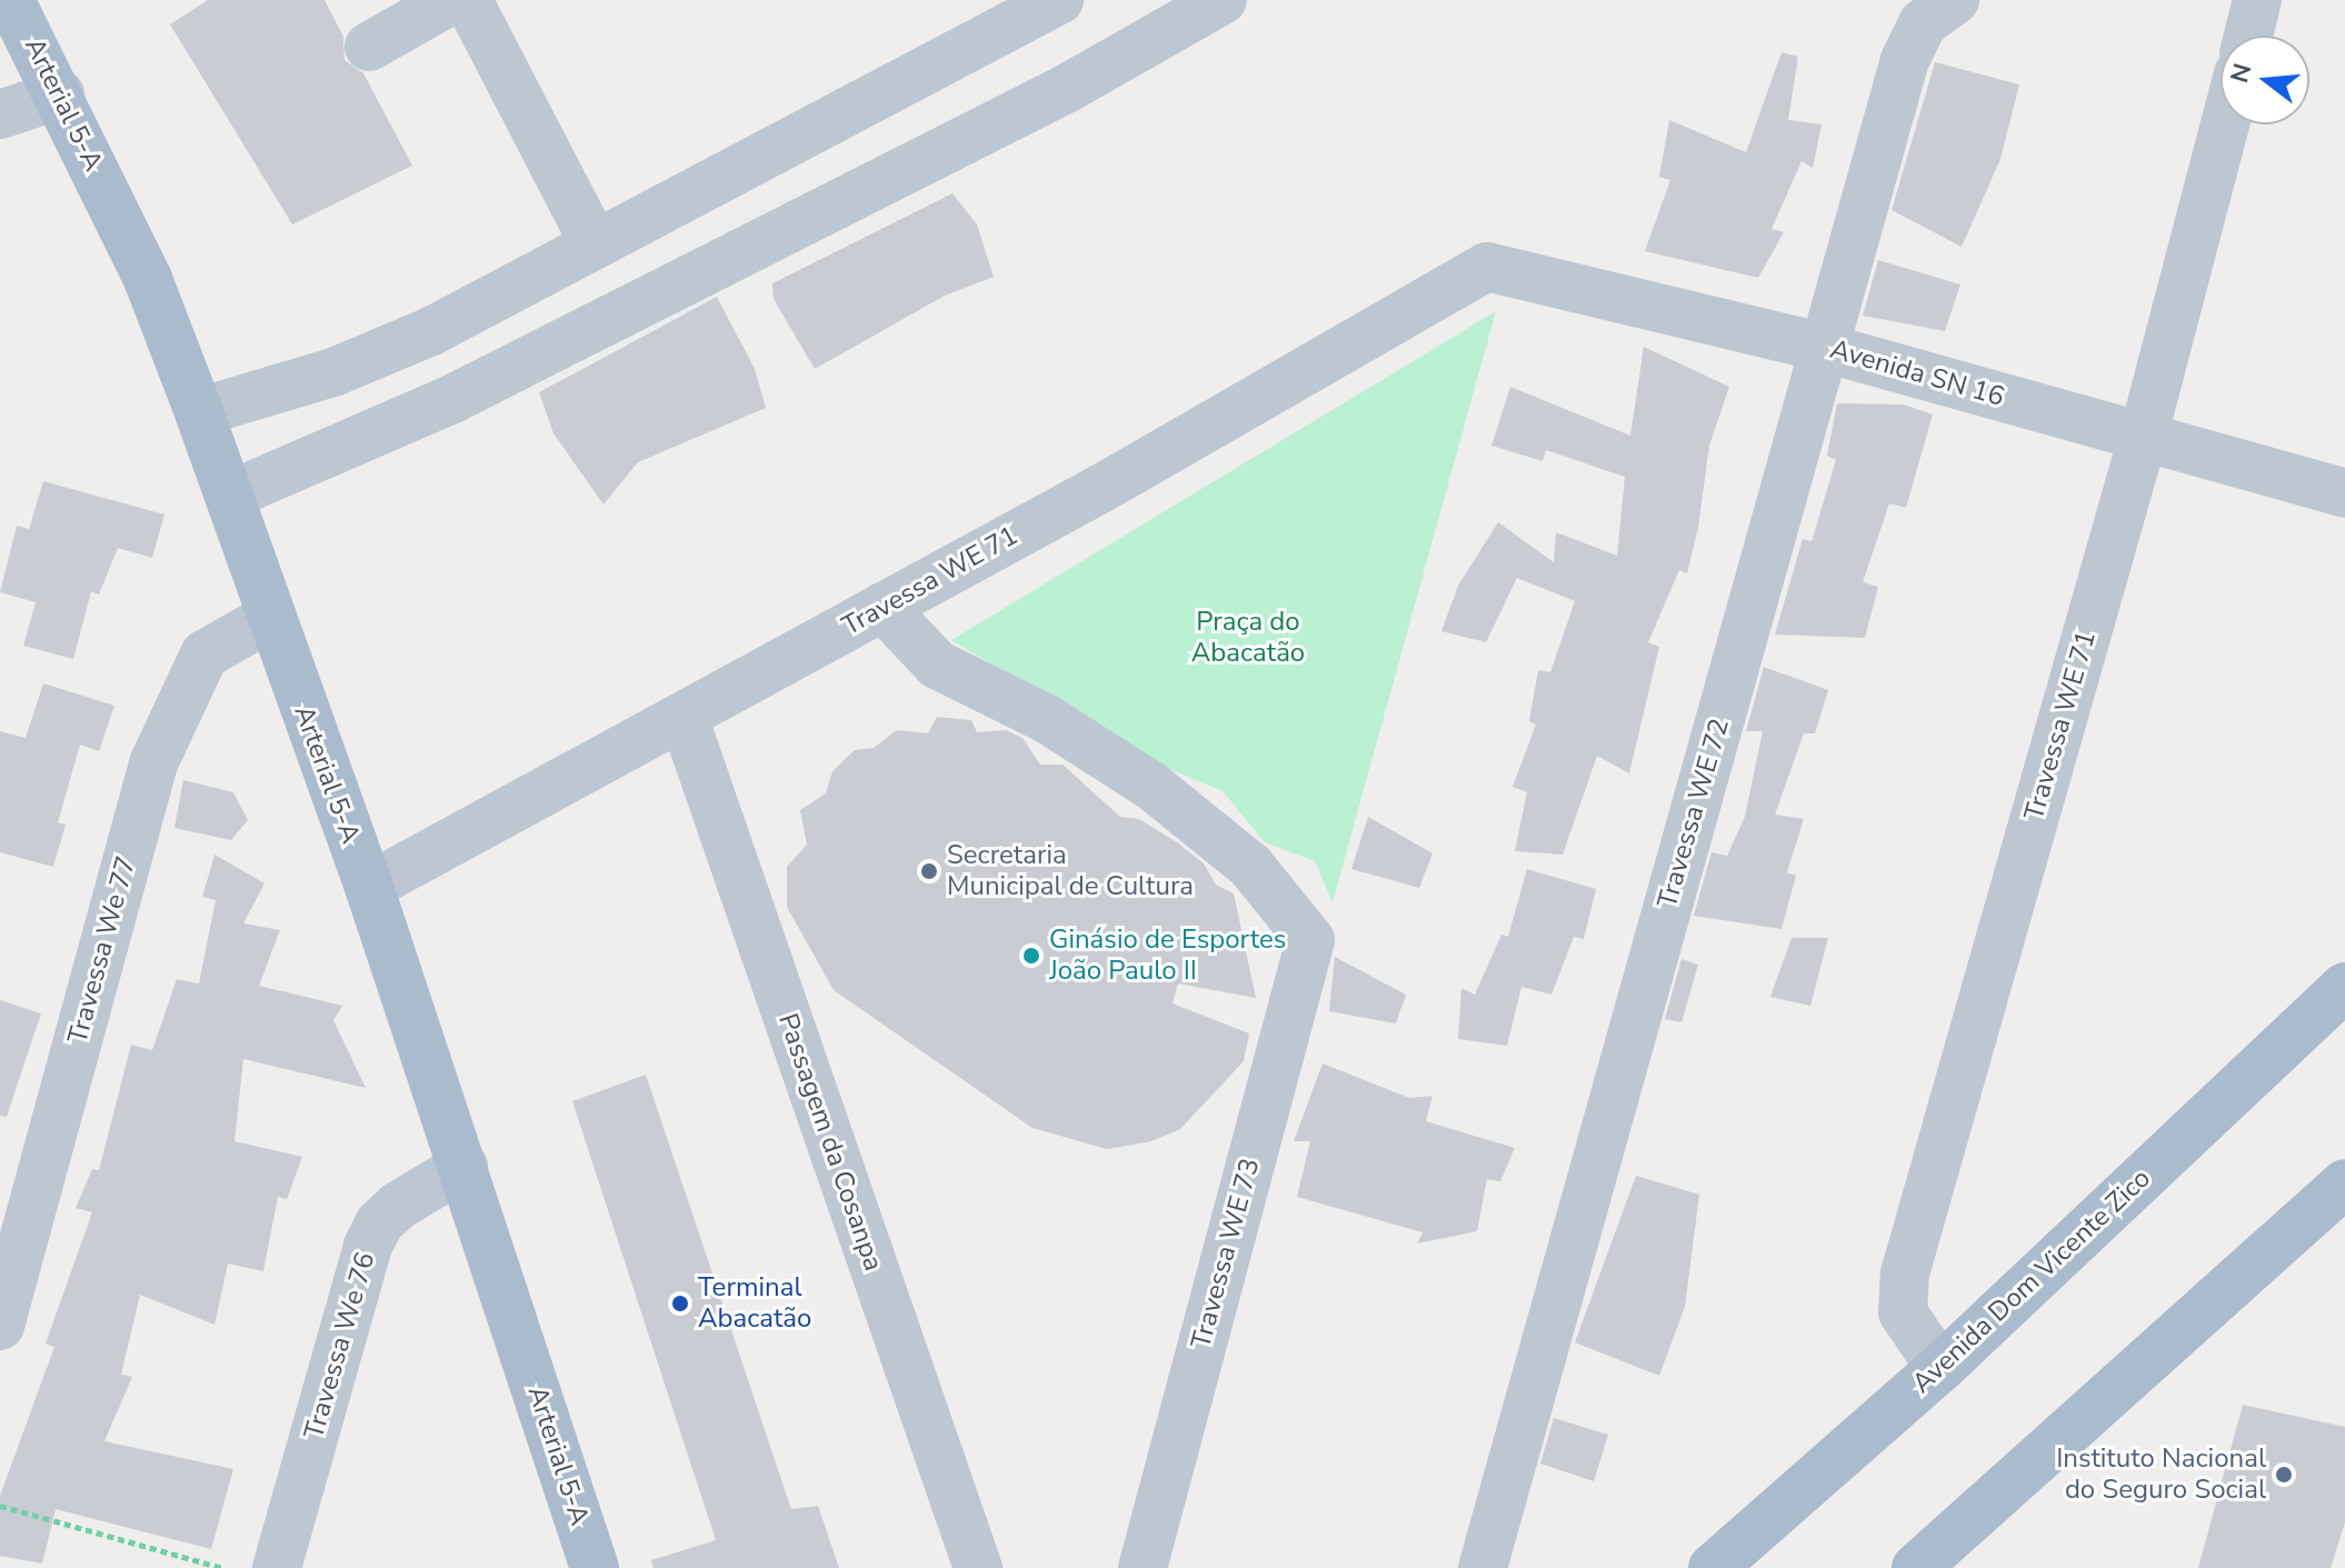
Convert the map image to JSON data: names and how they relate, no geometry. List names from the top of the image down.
{
  "streets": {
    "main road": ["Arterial 5-A", "Avenida Dom Vicente Zico"],
    "street": [
      "Avenida SN 16",
      "Travessa WE 71",
      "Travessa WE 72",
      "Travessa We 77",
      "Passagem da Cosanpa",
      "Travessa WE 73",
      "Travessa We 76"
    ]
  },
  "crossings": [
    ["Arterial 5-A", "Travessa WE 71"],
    ["Arterial 5-A", "Travessa We 77"],
    ["Arterial 5-A", "Travessa We 76"],
    ["Avenida SN 16", "Travessa WE 71"],
    ["Avenida SN 16", "Travessa WE 72"],
    ["Travessa WE 71", "Passagem da Cosanpa"],
    ["Travessa WE 71", "Travessa WE 73"],
    ["Travessa WE 71", "Avenida Dom Vicente Zico"]
  ],
  "parks": ["Praça do Abacatão"],
  "places": [
    "Secretaria Municipal de Cultura",
    "Ginásio de Esportes João Paulo II",
    "Terminal Abacatão",
    "Instituto Nacional do Seguro Social"
  ],
  "north": "left"
}
